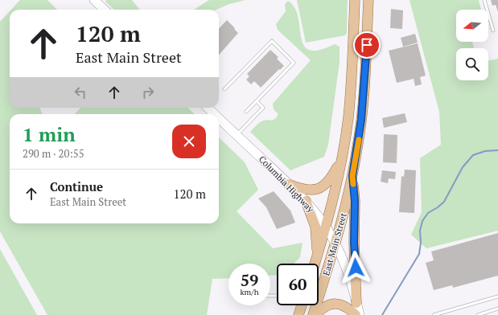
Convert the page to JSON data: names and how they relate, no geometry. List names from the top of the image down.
{
  "streets": {
    "main road": ["Columbia Highway", "East Main Street"]
  },
  "crossings": [
    ["Columbia Highway", "East Main Street"]
  ],
  "north": "left",
  "page": {
    "turn": ["120 m", "East Main Street"],
    "heading": ["1 min", "290 m · 20:55"],
    "list": [
      {
        "name": "Continue",
        "note": "East Main Street",
        "value": "120 m"
      }
    ],
    "speed": "59 km/h",
    "limit": "60"
  }
}
